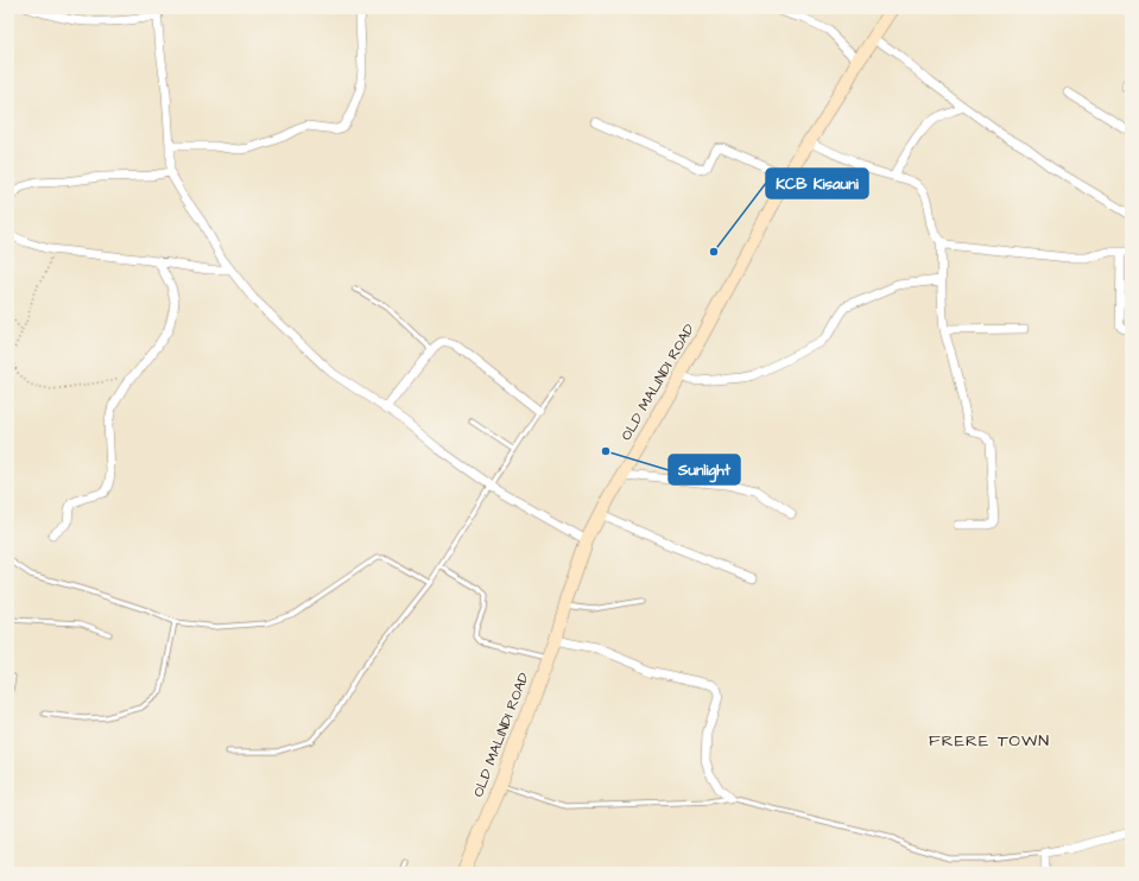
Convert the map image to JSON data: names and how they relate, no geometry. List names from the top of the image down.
{
  "streets": {
    "main road": ["OLD MALINDI ROAD"]
  },
  "districts": ["FRERE TOWN"],
  "places": ["KCB Kisauni", "Sunlight"]
}
